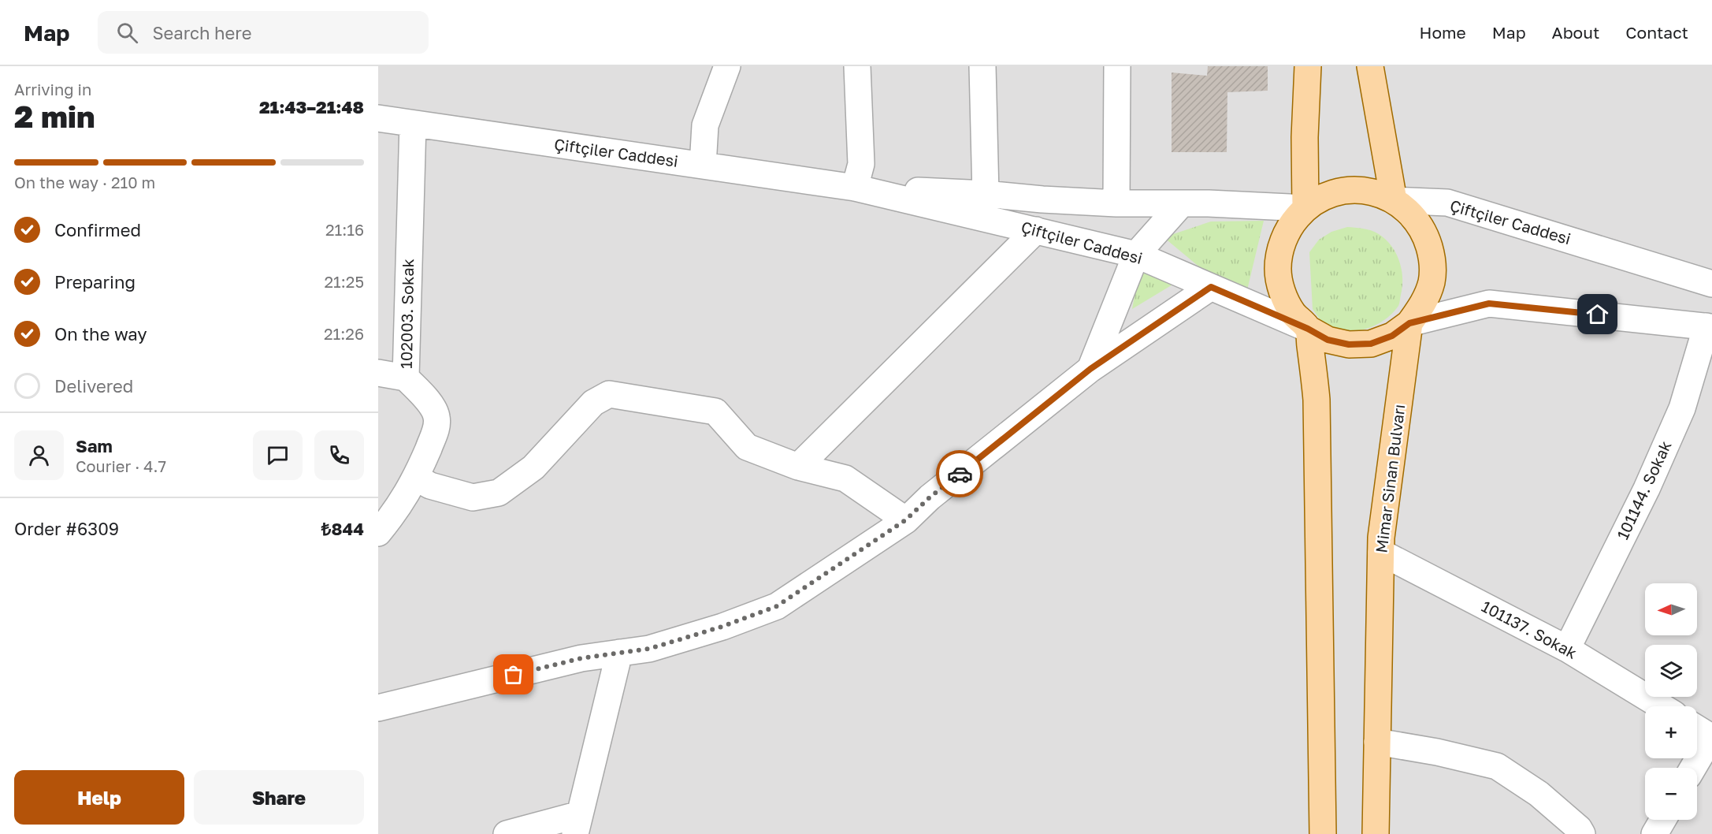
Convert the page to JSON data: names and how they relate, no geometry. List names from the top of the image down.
{
  "streets": {
    "main road": ["Çiftçiler Caddesi", "Mimar Sinan Bulvarı"],
    "street": ["102003. Sokak", "101144. Sokak", "101137. Sokak"]
  },
  "crossings": [
    ["Çiftçiler Caddesi", "102003. Sokak"],
    ["Çiftçiler Caddesi", "Mimar Sinan Bulvarı"],
    ["Çiftçiler Caddesi", "101144. Sokak"],
    ["Mimar Sinan Bulvarı", "101137. Sokak"],
    ["101144. Sokak", "101137. Sokak"]
  ],
  "north": "left",
  "page": {
    "header": "Map",
    "search": "Search here",
    "nav": [
      "Home",
      "Map",
      "About",
      "Contact"
    ],
    "heading": ["2 min", "Arriving in", "21:43–21:48"],
    "panel": [
      "Sam",
      "Courier · 4.7",
      "Order #6309",
      "₺844"
    ],
    "bar": "On the way · 210 m",
    "list": [
      ["Confirmed", "21:16"],
      ["Preparing", "21:25"],
      ["On the way", "21:26"],
      "Delivered"
    ],
    "map_buttons": ["+", "−"],
    "buttons": ["Help", "Share"]
  }
}
